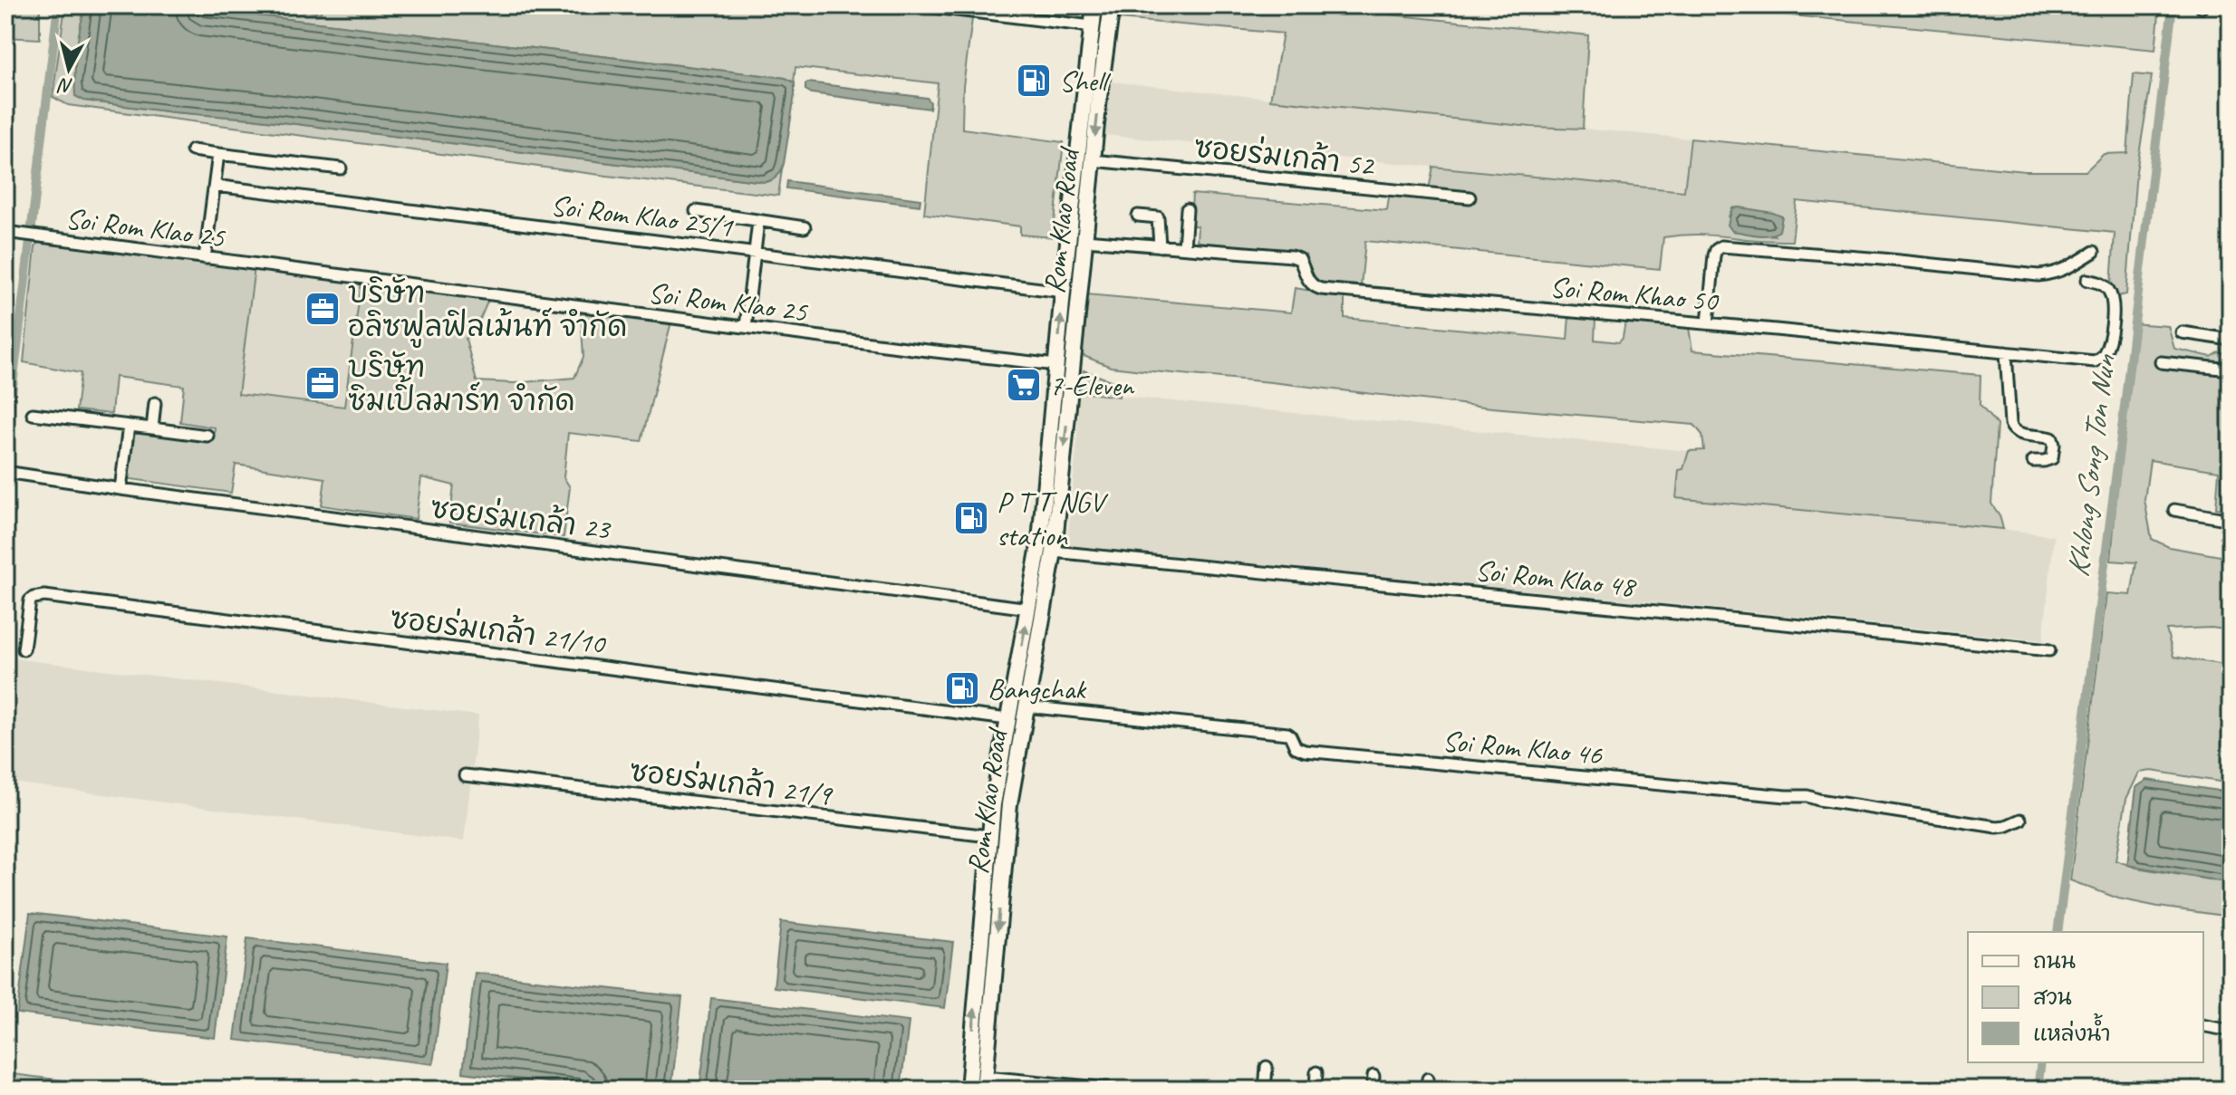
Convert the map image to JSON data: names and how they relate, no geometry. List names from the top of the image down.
{
  "streets": {
    "main road": ["Rom Klao Road"],
    "street": [
      "ซอยร่มเกล้า 52",
      "Soi Rom Klao 25/1",
      "Soi Rom Klao 25",
      "Soi Rom Khao 50",
      "ซอยร่มเกล้า 23",
      "Soi Rom Klao 48",
      "ซอยร่มเกล้า 21/10",
      "Soi Rom Klao 46",
      "ซอยร่มเกล้า 21/9"
    ]
  },
  "crossings": [
    ["ซอยร่มเกล้า 52", "Rom Klao Road"],
    ["Soi Rom Klao 25/1", "Rom Klao Road"],
    ["Rom Klao Road", "Soi Rom Klao 25"],
    ["Rom Klao Road", "Soi Rom Khao 50"],
    ["Rom Klao Road", "ซอยร่มเกล้า 23"],
    ["Rom Klao Road", "Soi Rom Klao 48"],
    ["Rom Klao Road", "ซอยร่มเกล้า 21/10"],
    ["Rom Klao Road", "Soi Rom Klao 46"],
    ["Rom Klao Road", "ซอยร่มเกล้า 21/9"]
  ],
  "water": ["Khlong Song Ton Nun"],
  "places": {
    "fuel station": ["Shell", "P T T NGV station", "Bangchak"],
    "office": ["บริษัท อลิซฟูลฟิลเม้นท์ จำกัด", "บริษัท ซิมเปิ้ลมาร์ท จำกัด"],
    "supermarket": ["7-Eleven"]
  },
  "legend": ["ถนน", "สวน", "แหล่งน้ำ"],
  "north": "bottom"
}
